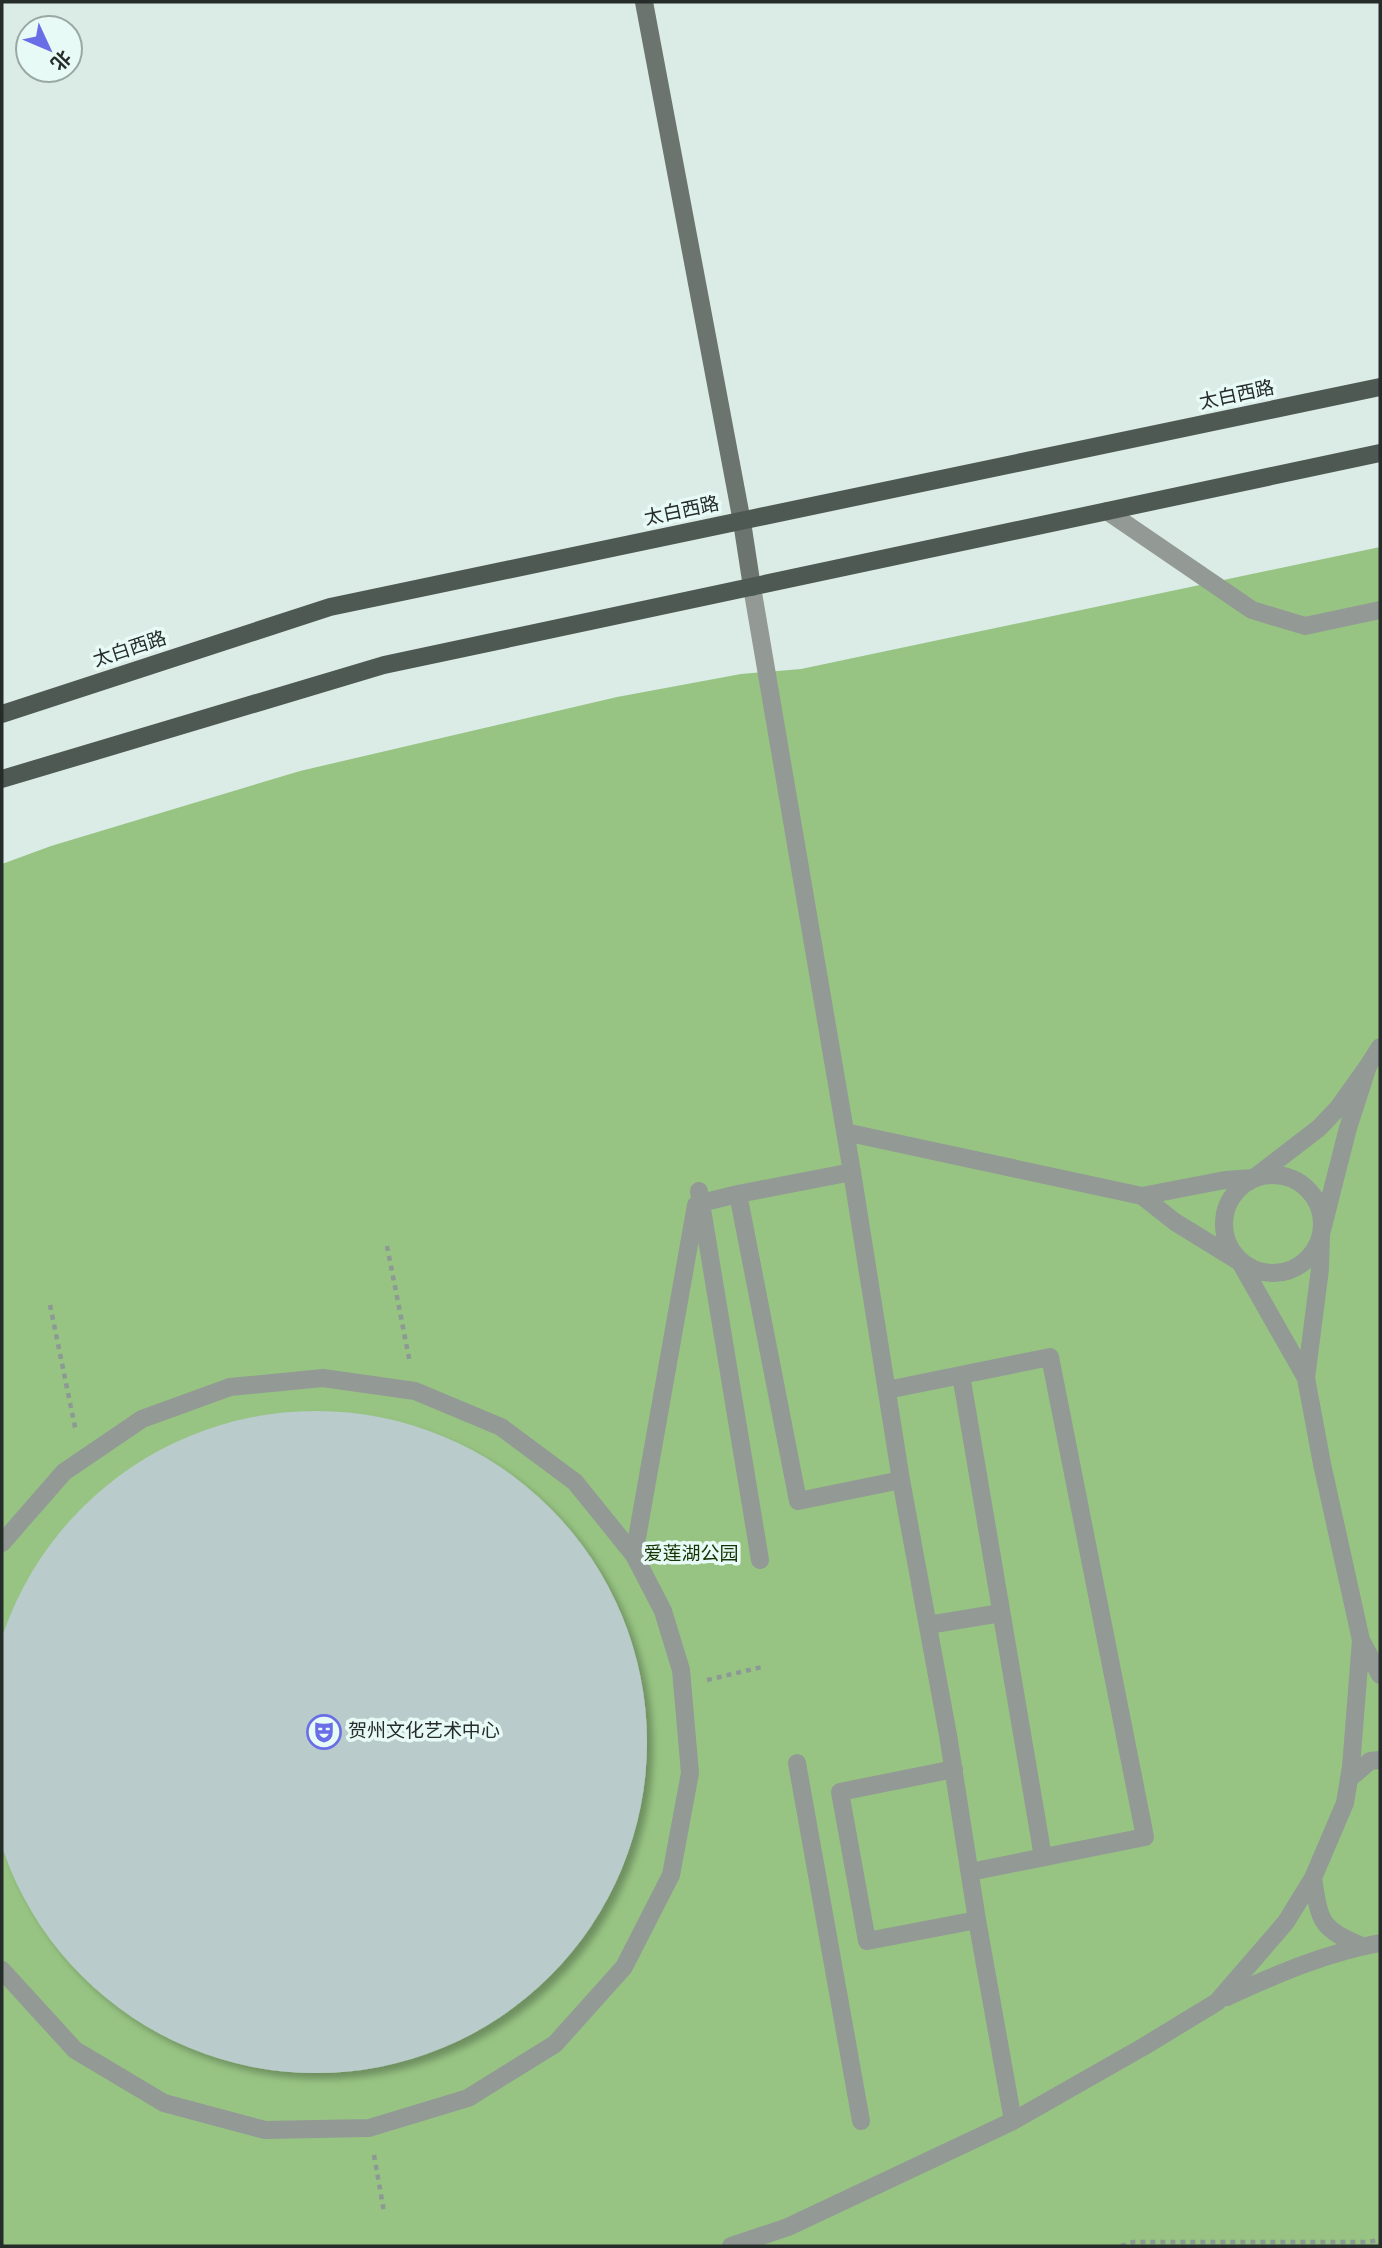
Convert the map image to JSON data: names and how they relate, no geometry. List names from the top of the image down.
{
  "streets": {
    "main road": ["太白西路"]
  },
  "parks": ["爱莲湖公园"],
  "places": {
    "theatre": ["贺州文化艺术中心"]
  },
  "north": "bottom right"
}
